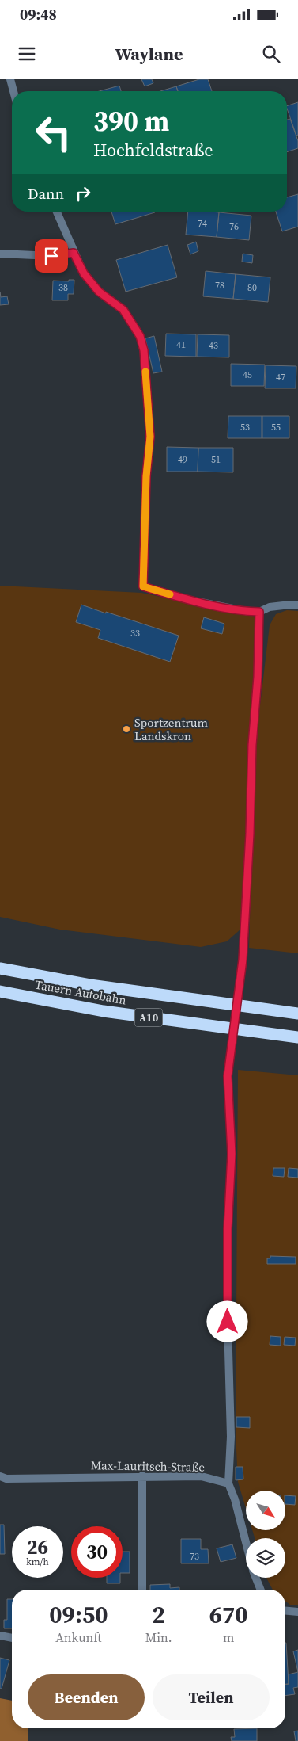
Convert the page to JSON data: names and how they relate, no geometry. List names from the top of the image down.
{
  "streets": {
    "highway": ["Tauern Autobahn", "A10"],
    "street": ["Max-Lauritsch-Straße"]
  },
  "places": ["Sportzentrum Landskron"],
  "house_numbers": [
    "74",
    "76",
    "78",
    "38",
    "80",
    "41",
    "43",
    "45",
    "47",
    "53",
    "55",
    "49",
    "51",
    "33",
    "73"
  ],
  "north": "bottom right",
  "page": {
    "status": "09:48",
    "header": "Waylane",
    "turn": ["390 m", "Hochfeldstraße"],
    "then": "Dann",
    "speed": "26 km/h",
    "limit": "30",
    "eta": [
      "09:50",
      "Ankunft",
      "2",
      "Min.",
      "670",
      "m"
    ],
    "buttons": ["Beenden", "Teilen"]
  }
}
